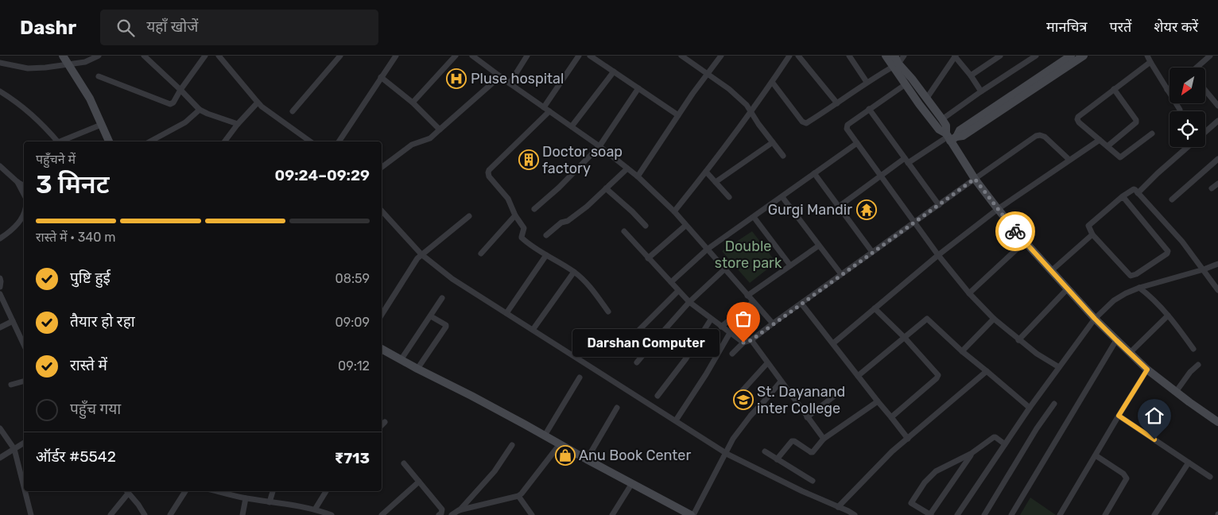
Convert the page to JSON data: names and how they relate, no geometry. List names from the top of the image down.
{
  "parks": ["Double store park"],
  "places": {
    "hospital": ["Pluse hospital"],
    "building": ["Doctor soap factory"],
    "temple": ["Gurgi Mandir"],
    "other": ["Darshan Computer"],
    "school or university": ["St. Dayanand inter College"],
    "shop": ["Anu Book Center"]
  },
  "north": "bottom left",
  "page": {
    "header": "Dashr",
    "search": "यहाँ खोजें",
    "nav": ["मानचित्र", "परतें", "शेयर करें"],
    "heading": ["3 मिनट", "पहुँचने में", "09:24–09:29"],
    "panel": ["ऑर्डर #5542", "₹713"],
    "bar": "रास्ते में · 340 m",
    "list": [
      ["पुष्टि हुई", "08:59"],
      ["तैयार हो रहा", "09:09"],
      ["रास्ते में", "09:12"],
      "पहुँच गया"
    ],
    "bubble": "Darshan Computer"
  }
}
